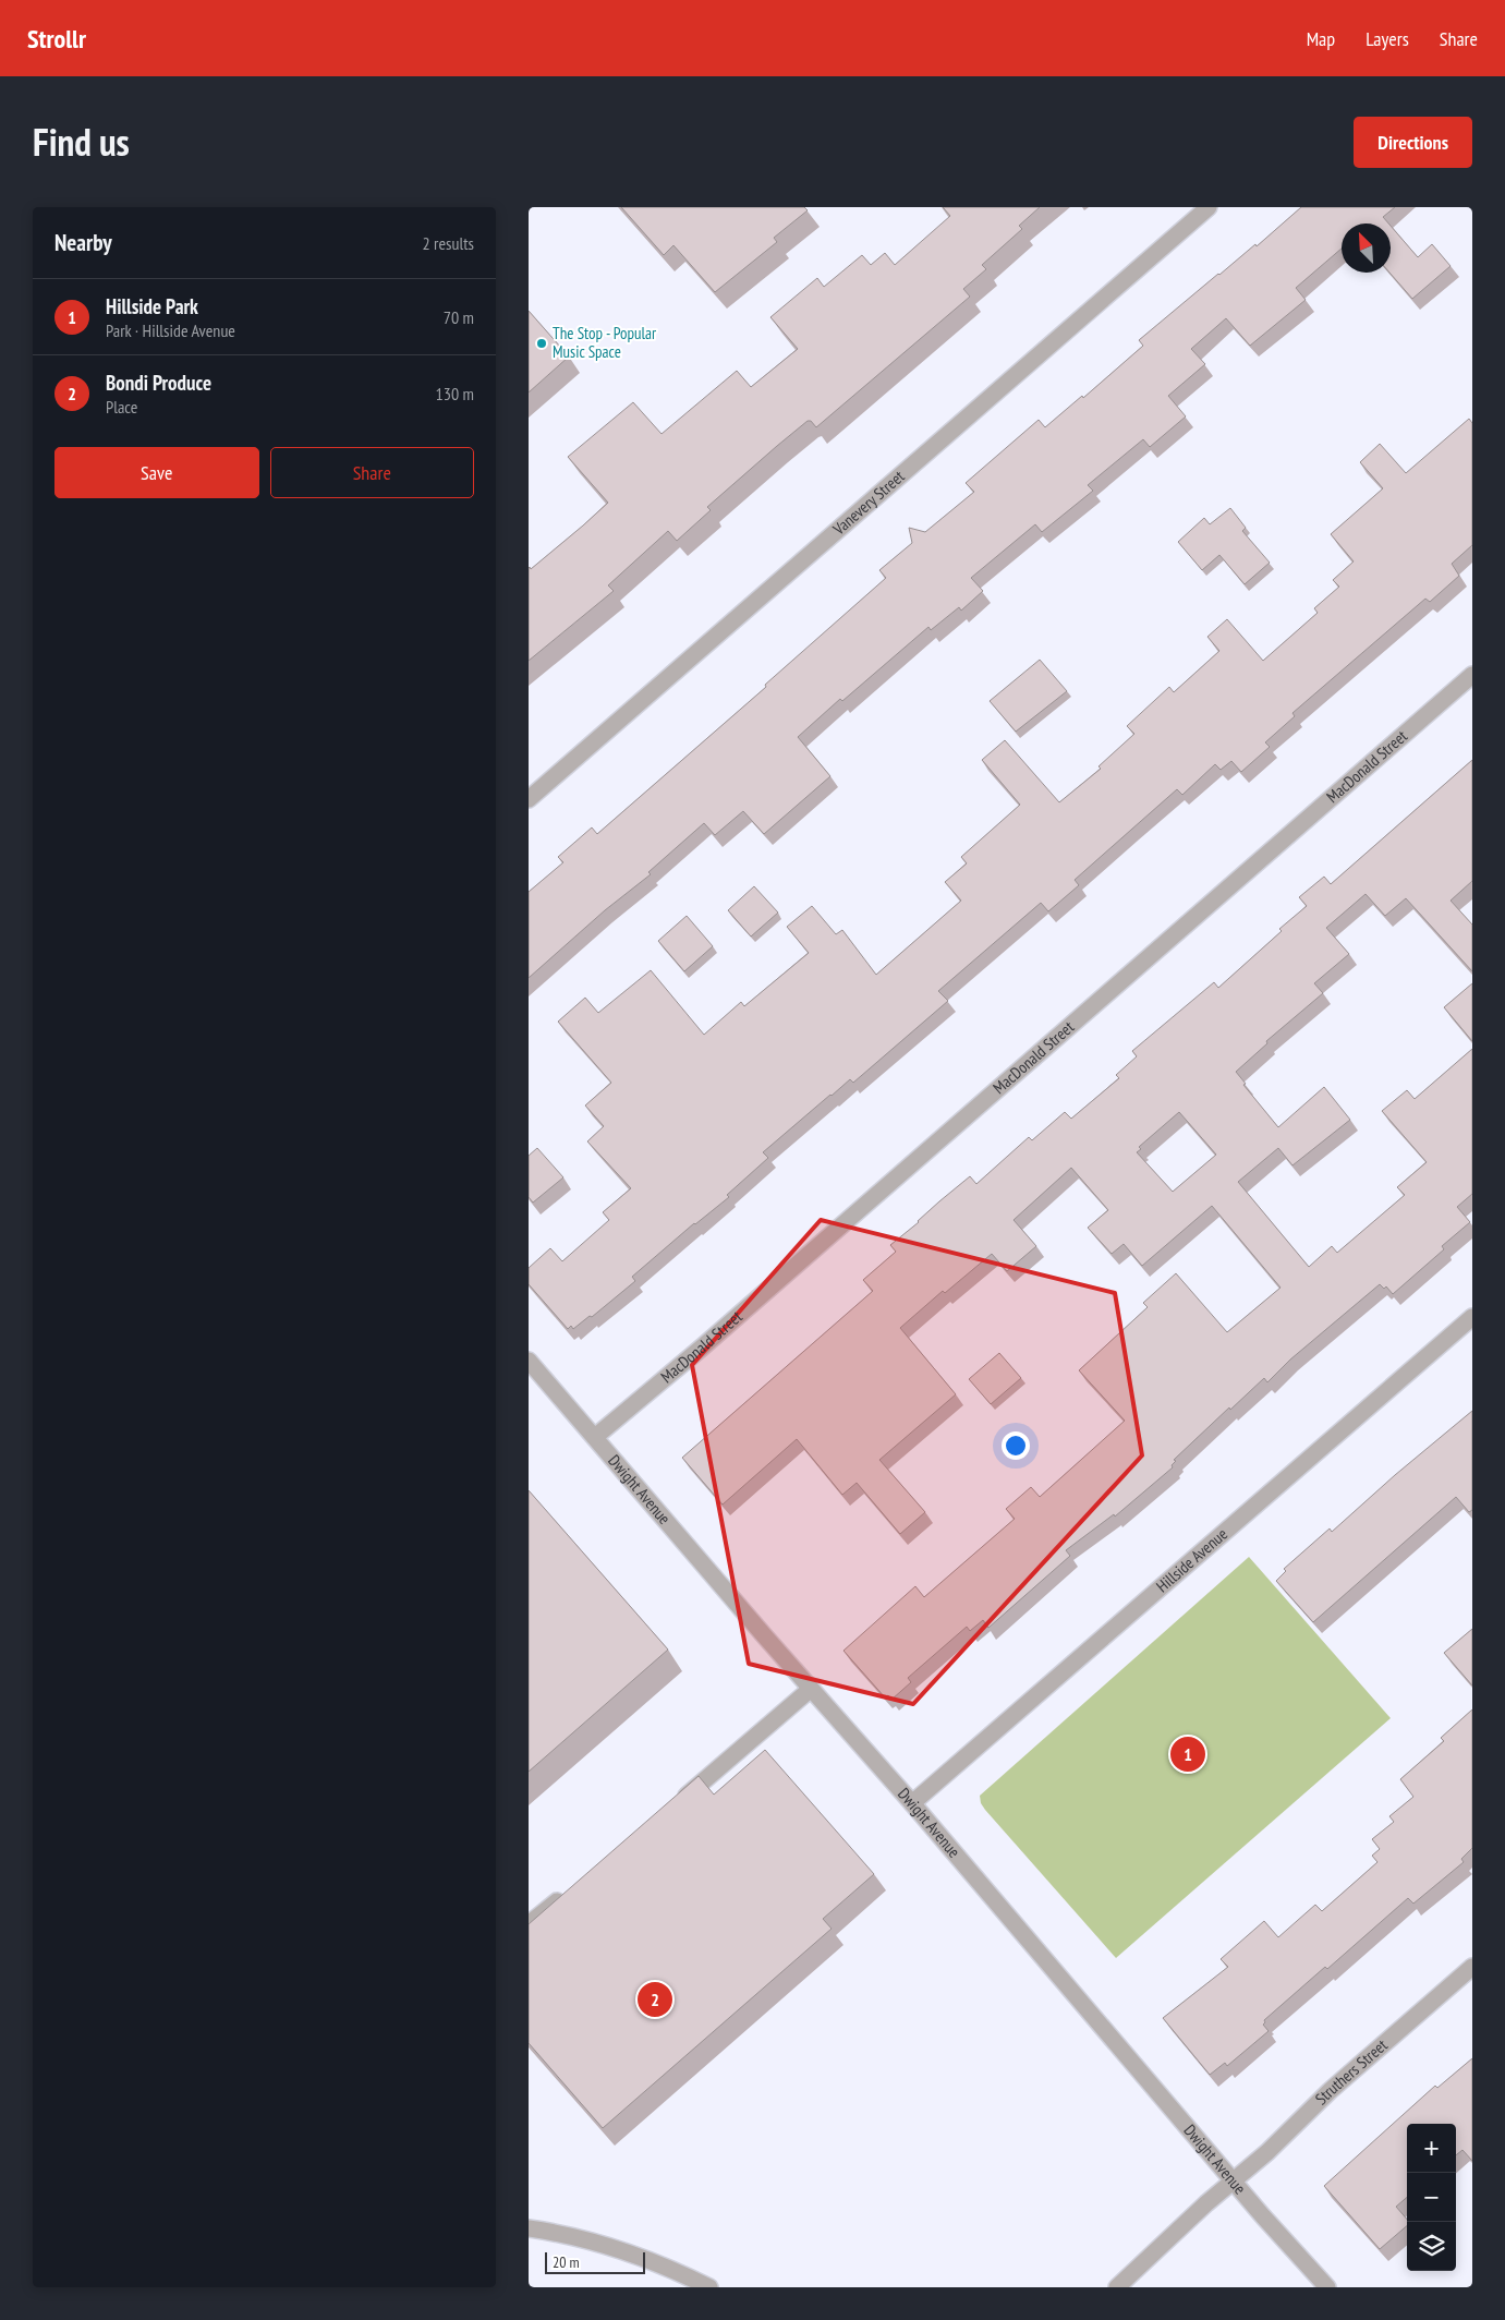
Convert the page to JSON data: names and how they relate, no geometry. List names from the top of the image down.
{
  "streets": {
    "street": [
      "Vanevery Street",
      "MacDonald Street",
      "Dwight Avenue",
      "Hillside Avenue",
      "Struthers Street"
    ]
  },
  "crossings": [
    ["MacDonald Street", "Dwight Avenue"],
    ["Dwight Avenue", "Hillside Avenue"],
    ["Dwight Avenue", "Struthers Street"]
  ],
  "places": ["The Stop - Popular Music Space"],
  "scale_bar": "20 m",
  "north": "top left",
  "page": {
    "header": "Strollr",
    "nav": ["Map", "Layers", "Share"],
    "title": "Find us",
    "buttons": [
      "Directions",
      ["Save", "Share"]
    ],
    "heading": ["Nearby", "2 results"],
    "list": [
      {
        "mark": "1",
        "name": "Hillside Park",
        "note": "Park · Hillside Avenue",
        "value": "70 m"
      },
      {
        "mark": "2",
        "name": "Bondi Produce",
        "note": "Place",
        "value": "130 m"
      }
    ],
    "pins": ["1", "2"],
    "map_buttons": ["+", "−"],
    "scale": "20 m"
  }
}
